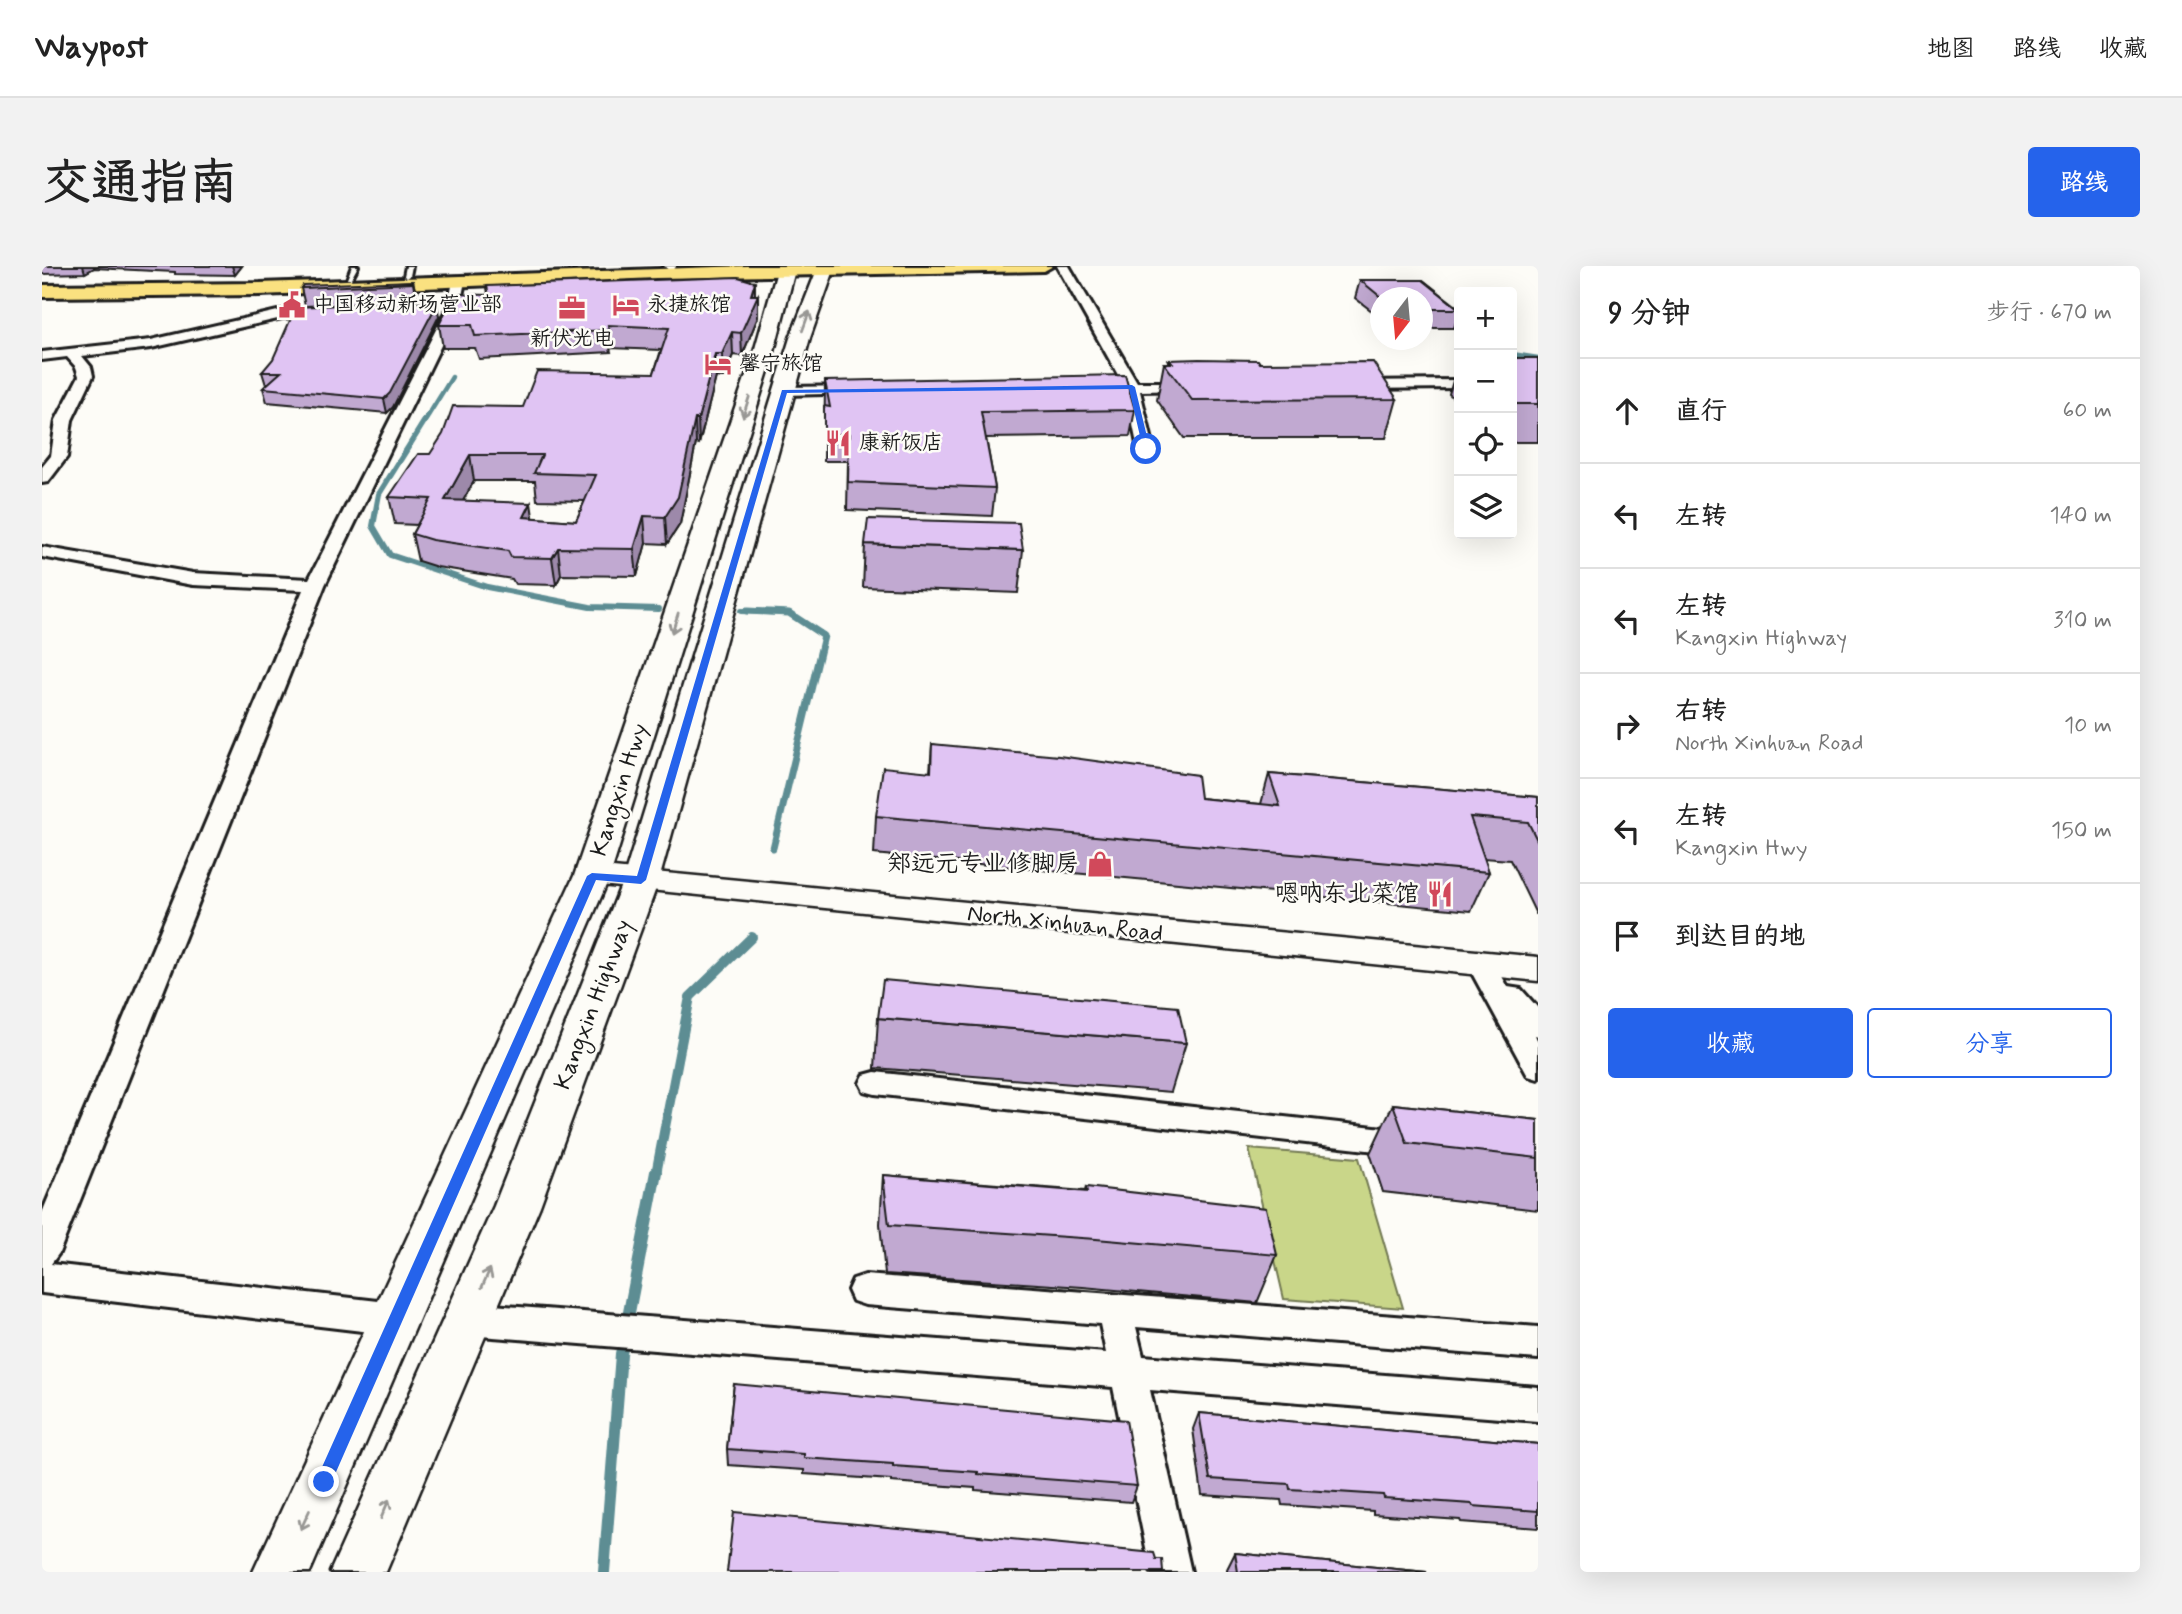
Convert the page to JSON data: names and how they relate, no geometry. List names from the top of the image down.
{
  "streets": {
    "main road": ["Kangxin Hwy", "Kangxin Highway"],
    "street": ["North Xinhuan Road"]
  },
  "crossings": [
    ["Kangxin Hwy", "North Xinhuan Road"],
    ["Kangxin Hwy", "Kangxin Highway"],
    ["North Xinhuan Road", "Kangxin Highway"]
  ],
  "one_way": ["Kangxin Hwy", "Kangxin Highway"],
  "places": {
    "public building": ["中国移动新场营业部"],
    "hotel": ["永捷旅馆", "馨宁旅馆"],
    "office": ["新伏光电"],
    "restaurant": ["康新饭店", "嗯呐东北菜馆"],
    "shop": ["郑远元专业修脚房"]
  },
  "north": "bottom",
  "page": {
    "header": "Waypost",
    "nav": ["地图", "路线", "收藏"],
    "title": "交通指南",
    "buttons": [
      "路线",
      ["收藏", "分享"]
    ],
    "heading": ["9 分钟", "步行 · 670 m"],
    "map_buttons": ["+", "−"],
    "list": [
      ["直行", "60 m"],
      ["左转", "140 m"],
      ["左转", "Kangxin Highway", "310 m"],
      ["右转", "North Xinhuan Road", "10 m"],
      ["左转", "Kangxin Hwy", "150 m"],
      "到达目的地"
    ]
  }
}
